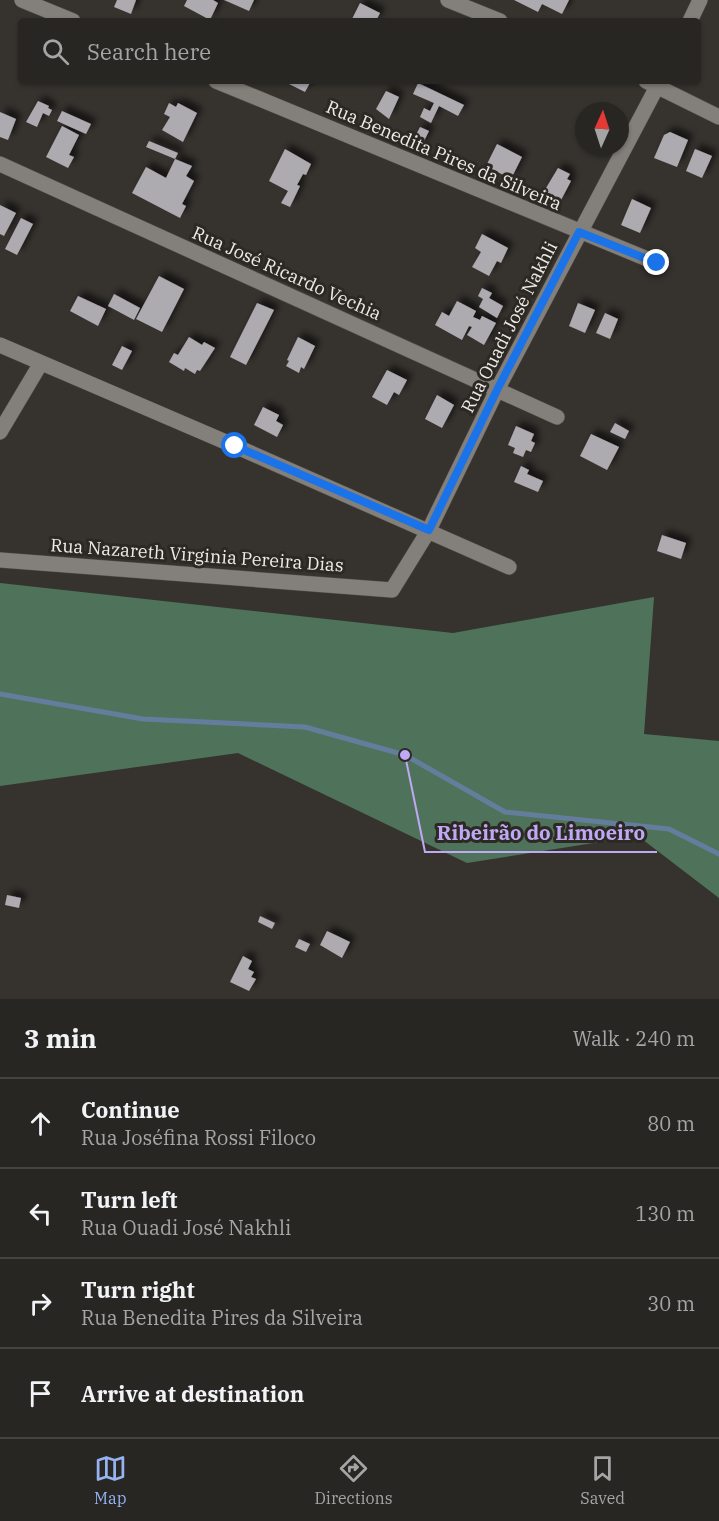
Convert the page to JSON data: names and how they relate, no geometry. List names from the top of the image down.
{
  "streets": {
    "street": [
      "Rua Benedita Pires da Silveira",
      "Rua José Ricardo Vechia",
      "Rua Ouadi José Nakhli",
      "Rua Nazareth Virginia Pereira Dias"
    ]
  },
  "crossings": [
    ["Rua Benedita Pires da Silveira", "Rua Ouadi José Nakhli"],
    ["Rua José Ricardo Vechia", "Rua Ouadi José Nakhli"],
    ["Rua Ouadi José Nakhli", "Rua Nazareth Virginia Pereira Dias"]
  ],
  "places": ["Ribeirão do Limoeiro"],
  "north": "top",
  "page": {
    "search": "Search here",
    "heading": ["3 min", "Walk · 240 m"],
    "list": [
      ["Continue", "Rua Joséfina Rossi Filoco", "80 m"],
      ["Turn left", "Rua Ouadi José Nakhli", "130 m"],
      ["Turn right", "Rua Benedita Pires da Silveira", "30 m"],
      "Arrive at destination"
    ],
    "nav": ["Map", "Directions", "Saved"]
  }
}
